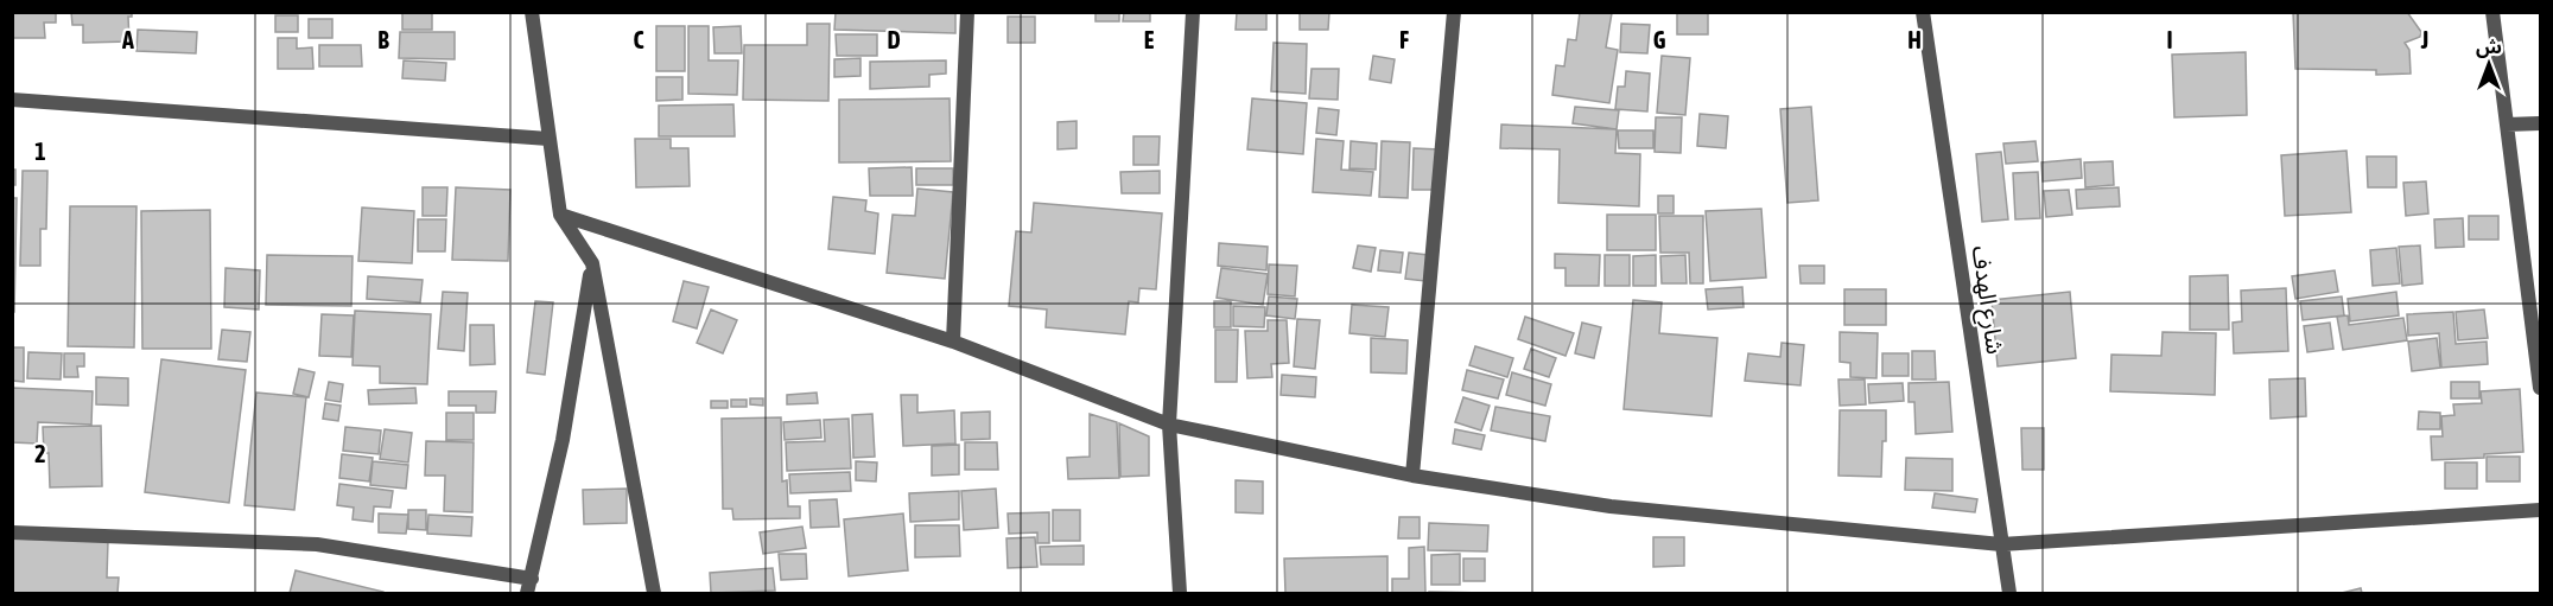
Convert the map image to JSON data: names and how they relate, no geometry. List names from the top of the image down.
{
  "streets": {
    "street": ["شارع الهدف"]
  },
  "north": "top",
  "grid": {
    "columns": [
      "A",
      "B",
      "C",
      "D",
      "E",
      "F",
      "G",
      "H",
      "I",
      "J"
    ],
    "rows": ["1", "2"]
  }
}
